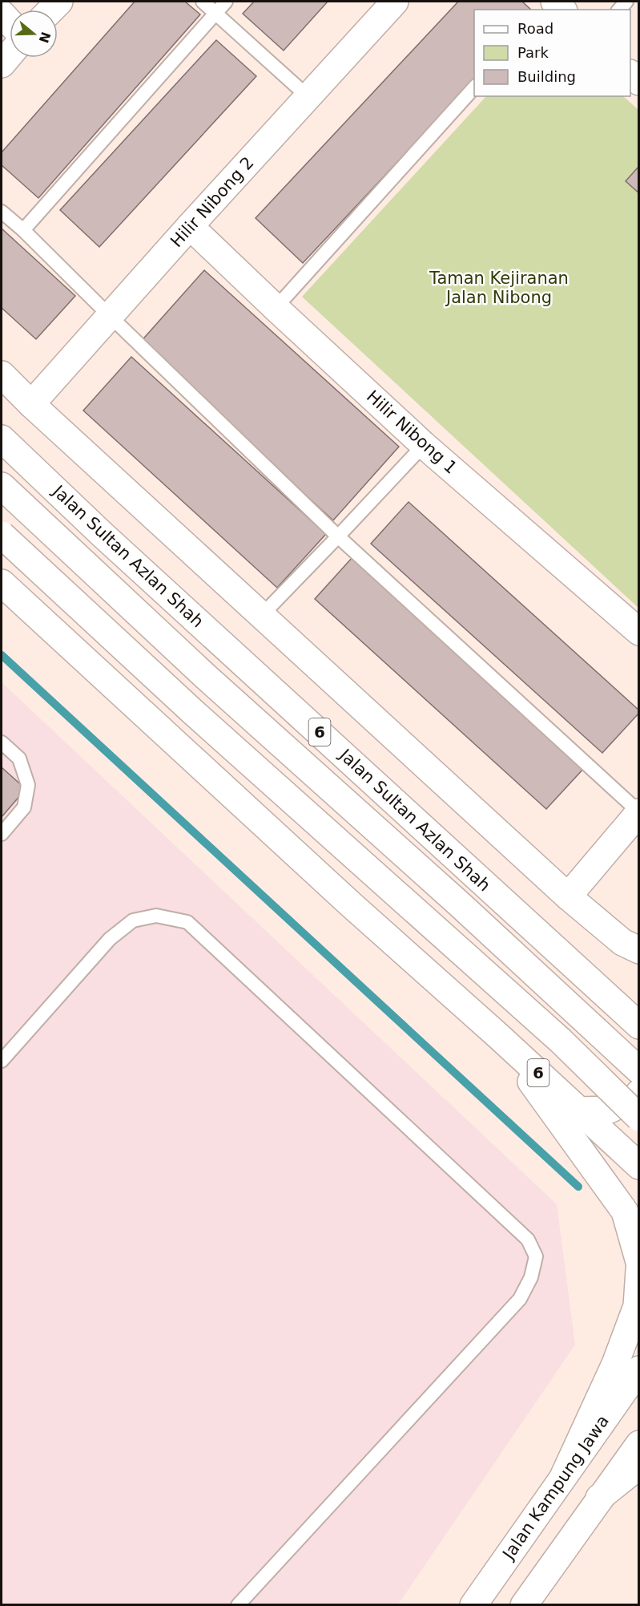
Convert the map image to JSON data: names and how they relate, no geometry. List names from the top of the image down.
{
  "streets": {
    "main road": [
      "Hilir Nibong 2",
      "Hilir Nibong 1",
      "Jalan Sultan Azlan Shah",
      "6",
      "Jalan Kampung Jawa"
    ]
  },
  "crossings": [
    ["Hilir Nibong 2", "Hilir Nibong 1"]
  ],
  "parks": ["Taman Kejiranan Jalan Nibong"],
  "legend": ["Road", "Park", "Building"],
  "north": "right"
}
